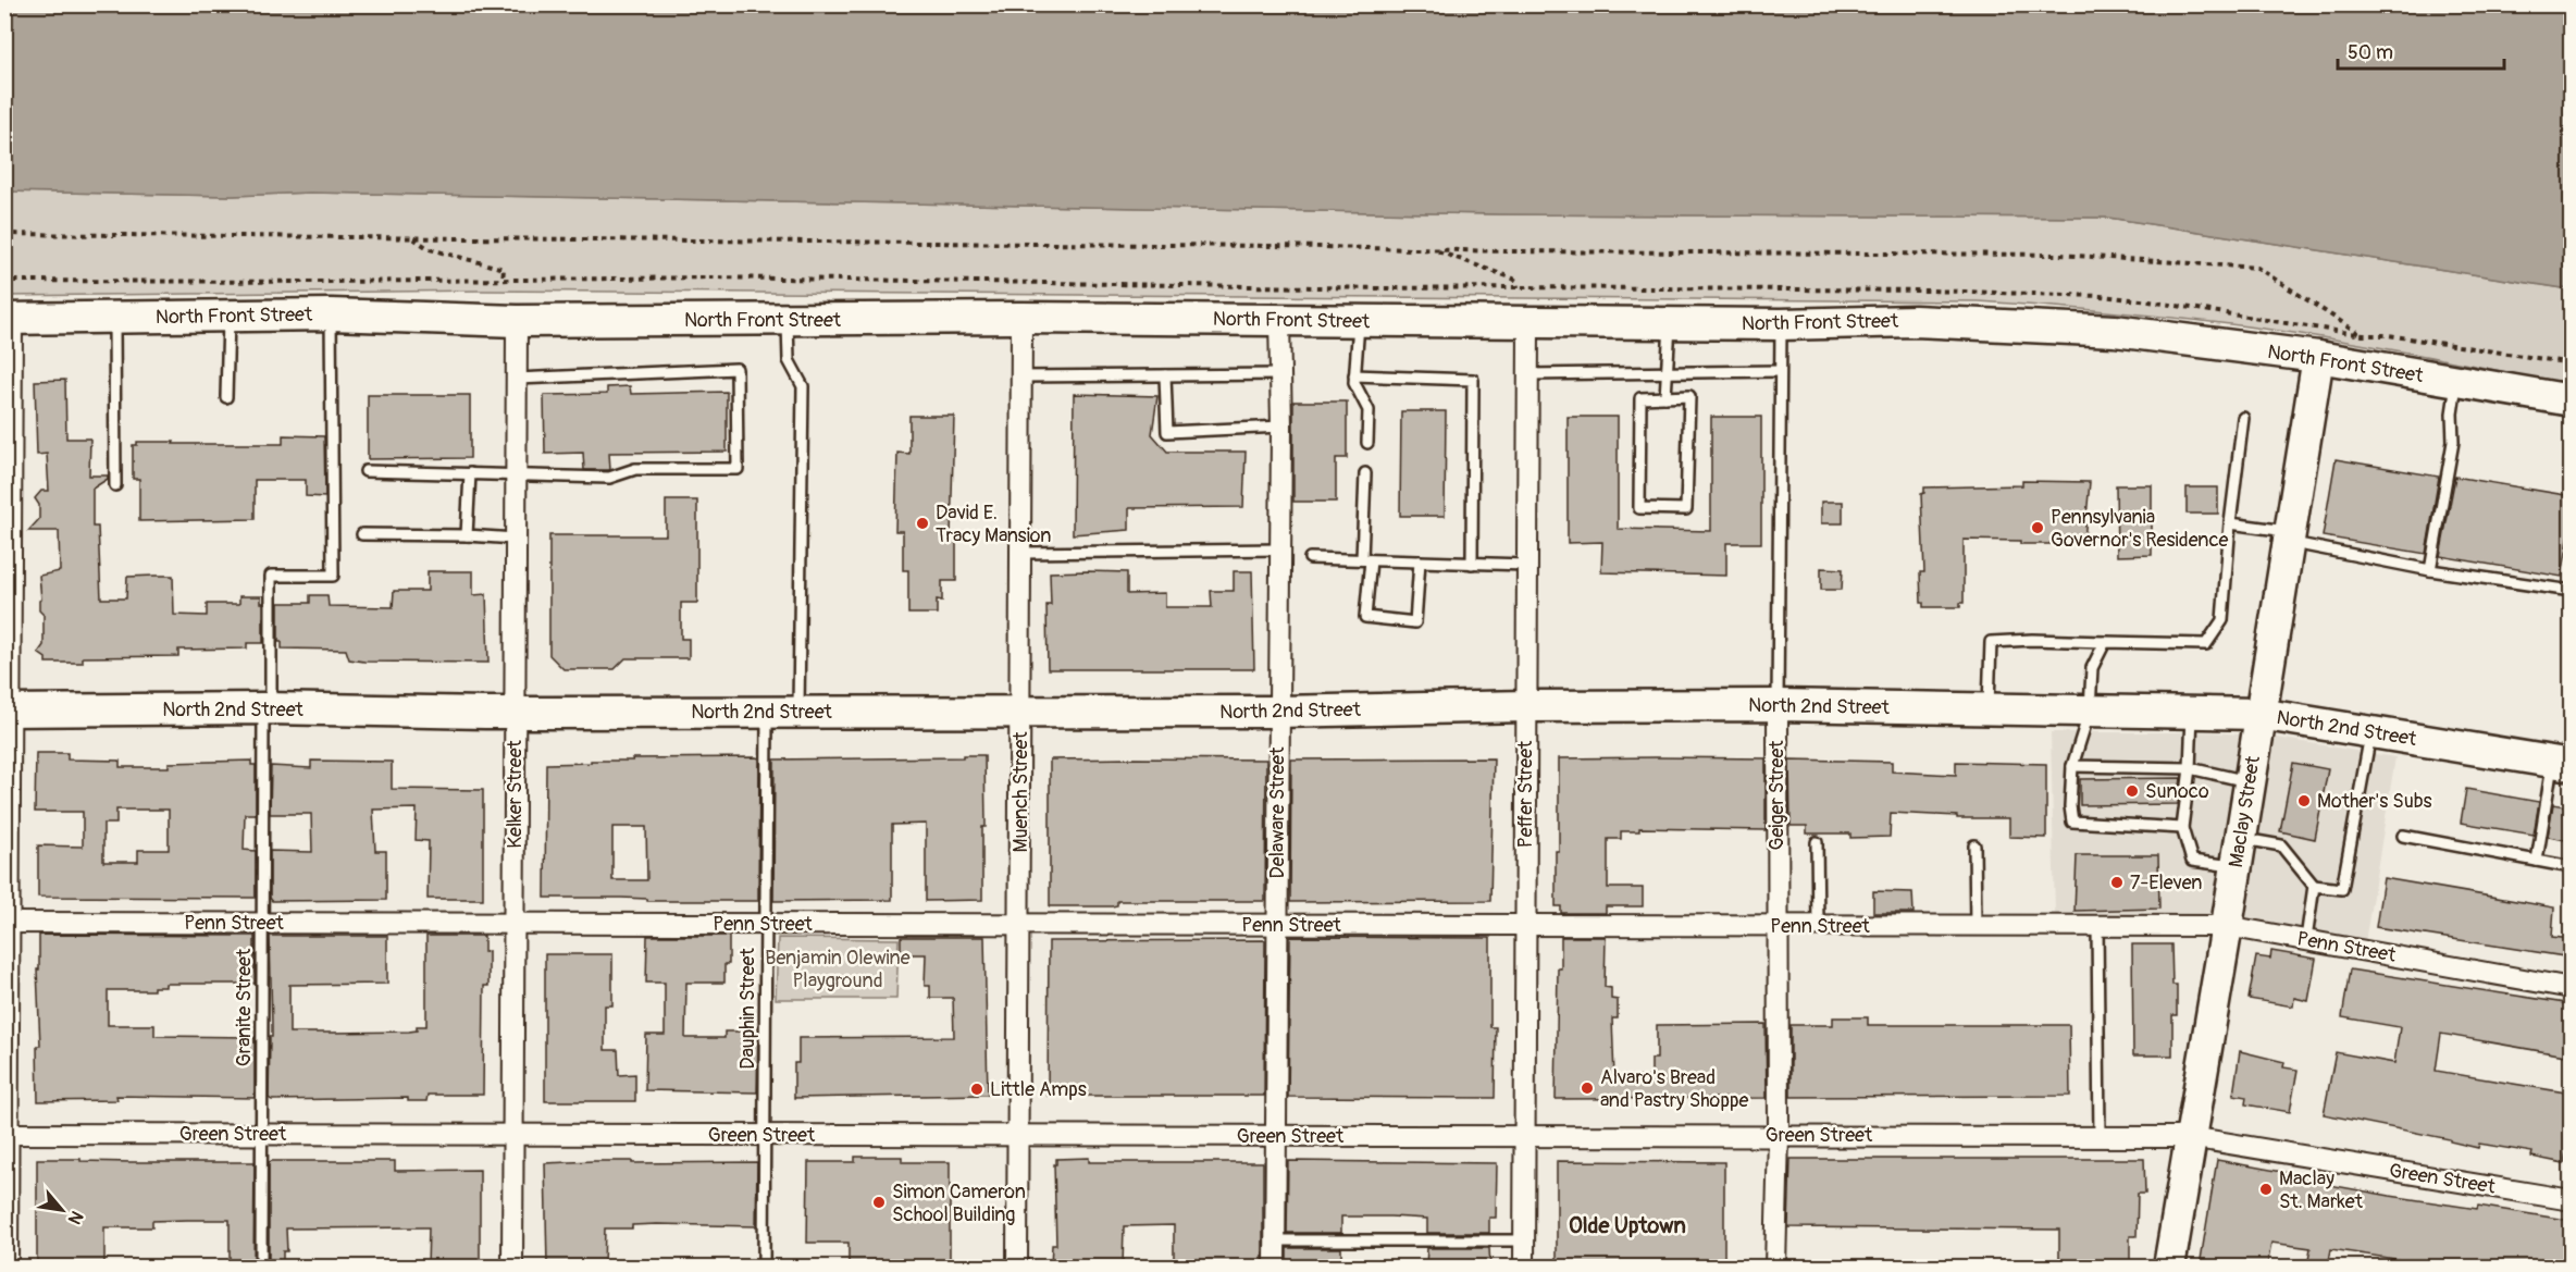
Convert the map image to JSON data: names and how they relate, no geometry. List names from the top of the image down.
{
  "streets": {
    "main road": ["North Front Street", "North 2nd Street", "Maclay Street"],
    "street": [
      "Muench Street",
      "Kelker Street",
      "Peffer Street",
      "Geiger Street",
      "Delaware Street",
      "Penn Street",
      "Green Street"
    ],
    "lane": ["Granite Street", "Dauphin Street"]
  },
  "crossings": [
    ["North Front Street", "Muench Street"],
    ["North Front Street", "Kelker Street"],
    ["North Front Street", "Peffer Street"],
    ["North Front Street", "Geiger Street"],
    ["North Front Street", "Maclay Street"],
    ["North Front Street", "Delaware Street"],
    ["North Front Street", "Granite Street"],
    ["North 2nd Street", "Muench Street"],
    ["North 2nd Street", "Kelker Street"],
    ["North 2nd Street", "Peffer Street"],
    ["North 2nd Street", "Geiger Street"],
    ["North 2nd Street", "Maclay Street"],
    ["North 2nd Street", "Delaware Street"],
    ["North 2nd Street", "Granite Street"],
    ["North 2nd Street", "Dauphin Street"],
    ["Muench Street", "Penn Street"],
    ["Muench Street", "Green Street"],
    ["Kelker Street", "Penn Street"],
    ["Kelker Street", "Green Street"],
    ["Peffer Street", "Penn Street"],
    ["Peffer Street", "Green Street"],
    ["Geiger Street", "Penn Street"],
    ["Geiger Street", "Green Street"],
    ["Maclay Street", "Penn Street"],
    ["Maclay Street", "Green Street"],
    ["Delaware Street", "Penn Street"],
    ["Delaware Street", "Green Street"],
    ["Penn Street", "Granite Street"],
    ["Penn Street", "Dauphin Street"],
    ["Granite Street", "Green Street"],
    ["Dauphin Street", "Green Street"]
  ],
  "districts": ["Olde Uptown"],
  "parks": ["Benjamin Olewine Playground"],
  "places": [
    "David E. Tracy Mansion",
    "Pennsylvania Governor's Residence",
    "Sunoco",
    "Mother's Subs",
    "7-Eleven",
    "Alvaro's Bread and Pastry Shoppe",
    "Little Amps",
    "Maclay St. Market",
    "Simon Cameron School Building"
  ],
  "scale_bar": "50 m",
  "north": "bottom right"
}
